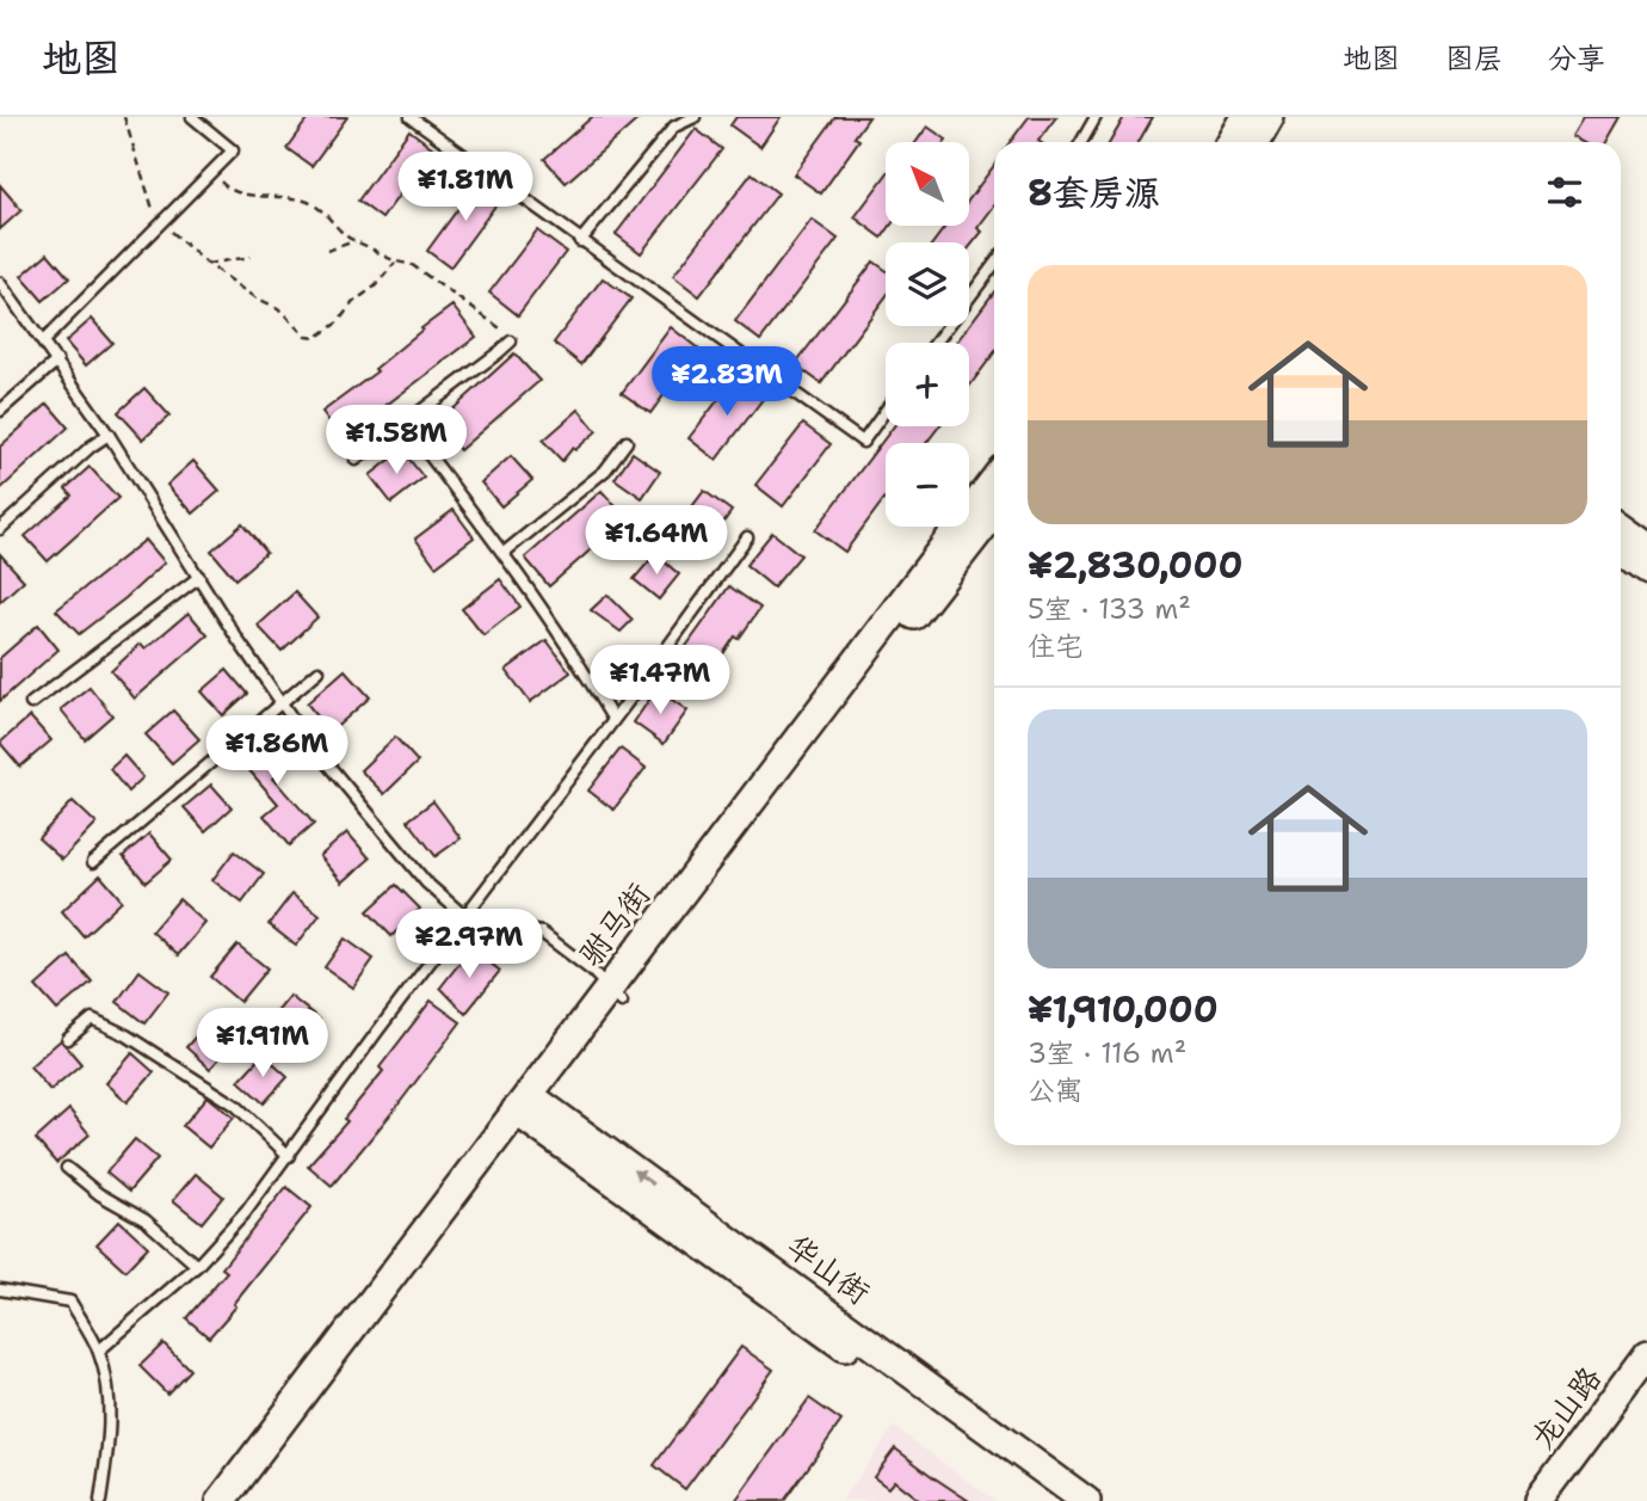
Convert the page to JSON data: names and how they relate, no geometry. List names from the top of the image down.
{
  "streets": {
    "main road": ["驸马街", "华山街", "龙山路"]
  },
  "crossings": [
    ["驸马街", "华山街"]
  ],
  "north": "top left",
  "page": {
    "header": "地图",
    "nav": ["地图", "图层", "分享"],
    "map_buttons": ["+", "−"],
    "heading": "8套房源",
    "price": [
      "¥1.81M",
      "¥2.83M",
      "¥1.58M",
      "¥1.64M",
      "¥1.47M",
      "¥1.86M",
      "¥2.97M",
      "¥1.91M"
    ],
    "list": [
      {
        "name": "¥2,830,000",
        "note": "5室 · 133 m² · 住宅"
      },
      {
        "name": "¥1,910,000",
        "note": "3室 · 116 m² · 公寓"
      }
    ]
  }
}
